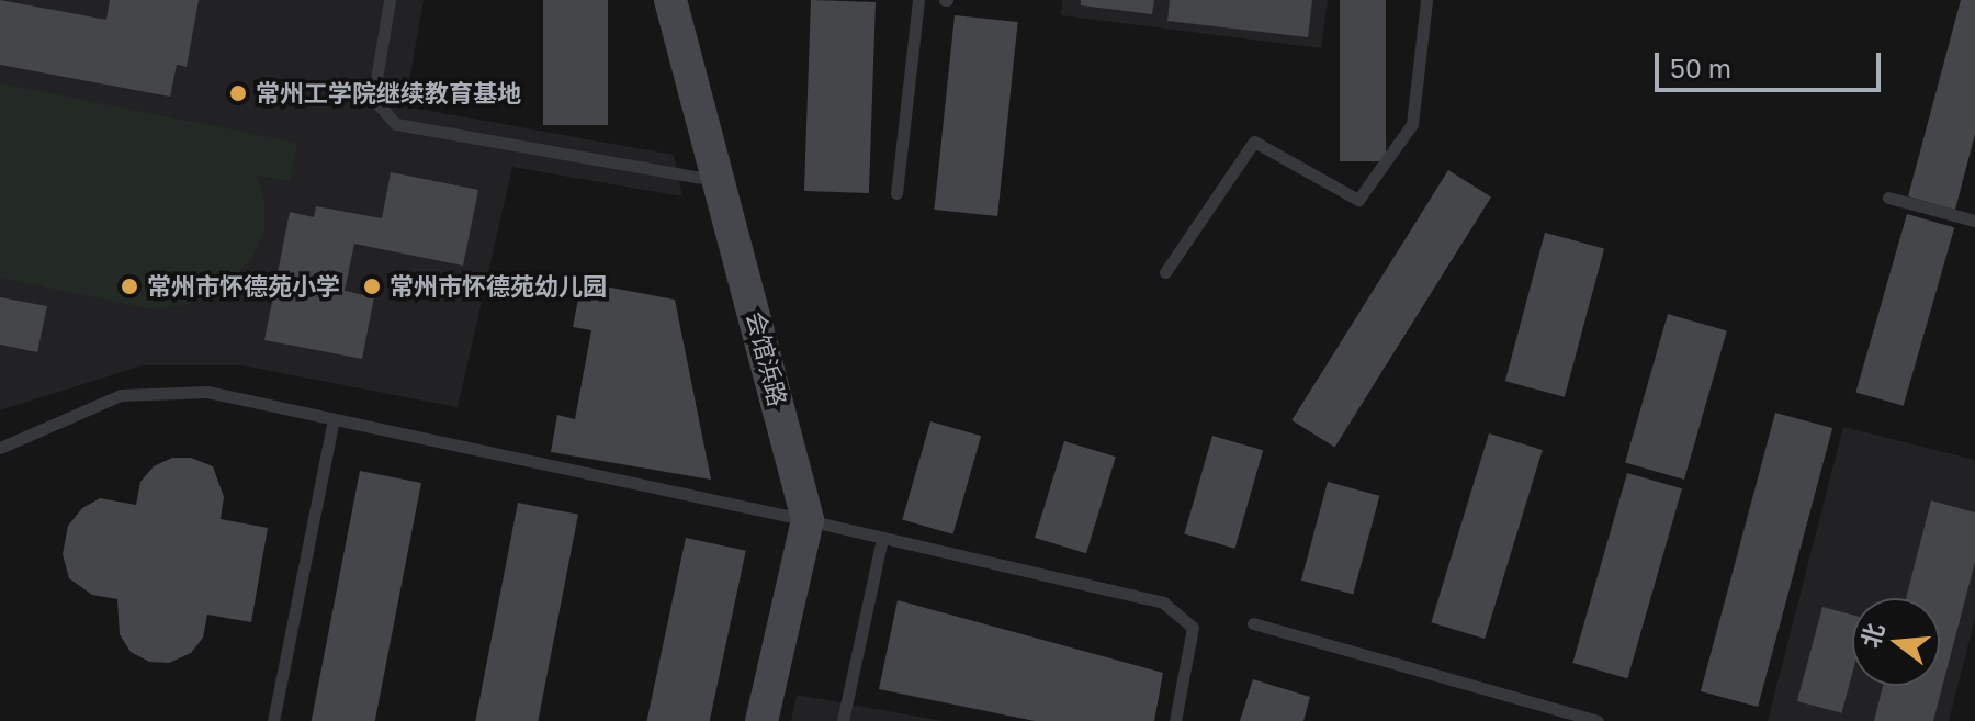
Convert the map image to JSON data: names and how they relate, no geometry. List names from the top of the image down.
{
  "streets": {
    "street": ["会馆浜路"]
  },
  "places": ["常州工学院继续教育基地", "常州市怀德苑小学", "常州市怀德苑幼儿园"],
  "scale_bar": "50 m",
  "north": "left"
}
